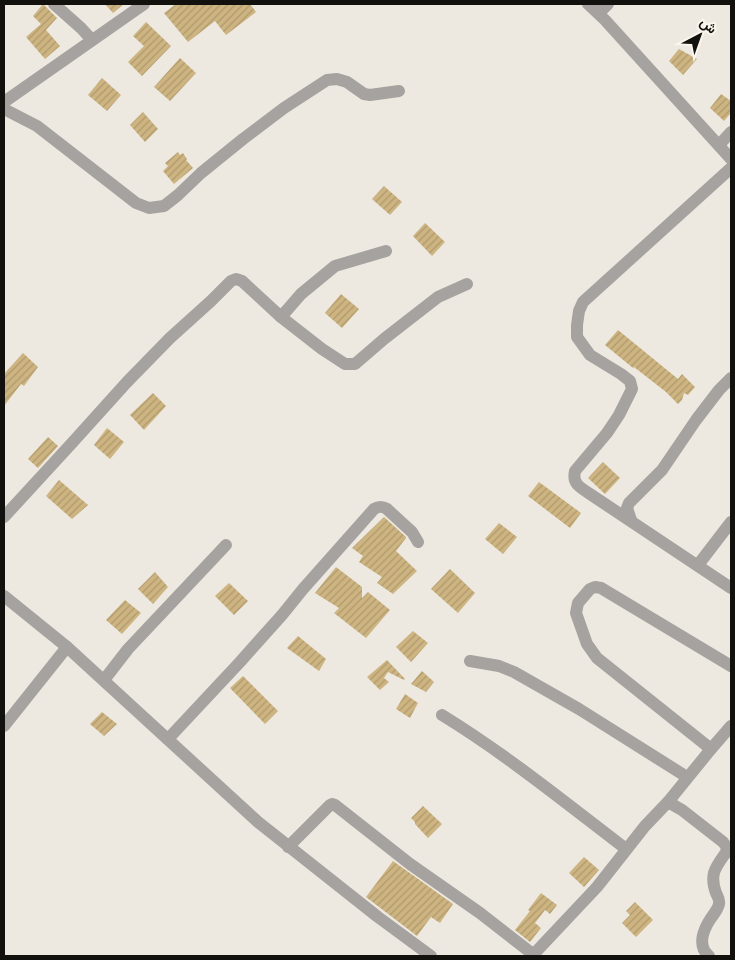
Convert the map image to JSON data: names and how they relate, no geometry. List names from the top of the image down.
{
  "north": "top right"
}
